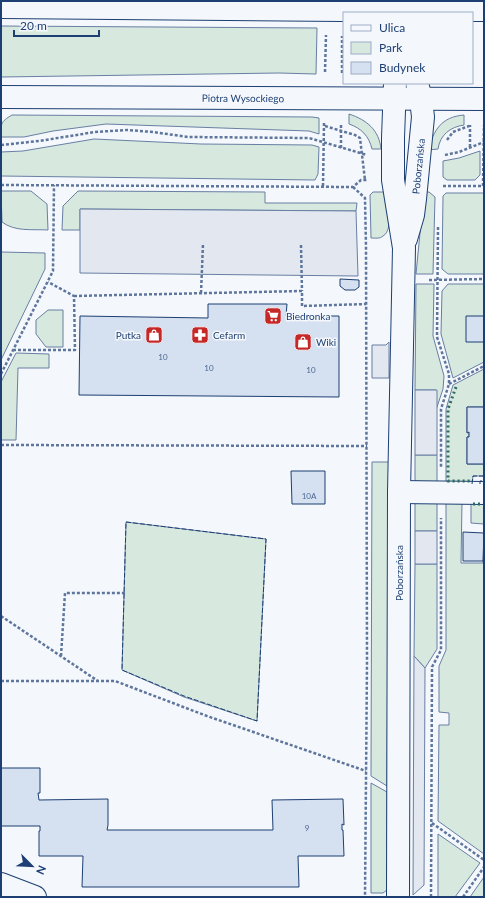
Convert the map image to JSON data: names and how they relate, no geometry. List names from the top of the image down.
{
  "streets": {
    "street": ["Piotra Wysockiego", "Poborzańska"]
  },
  "crossings": [
    ["Piotra Wysockiego", "Poborzańska"]
  ],
  "places": {
    "supermarket": ["Biedronka"],
    "shop": ["Putka", "Wiki"],
    "pharmacy": ["Cefarm"]
  },
  "house_numbers": [
    "10",
    "10",
    "10",
    "10A",
    "9"
  ],
  "legend": ["Ulica", "Park", "Budynek"],
  "scale_bar": "20 m",
  "north": "bottom right"
}
